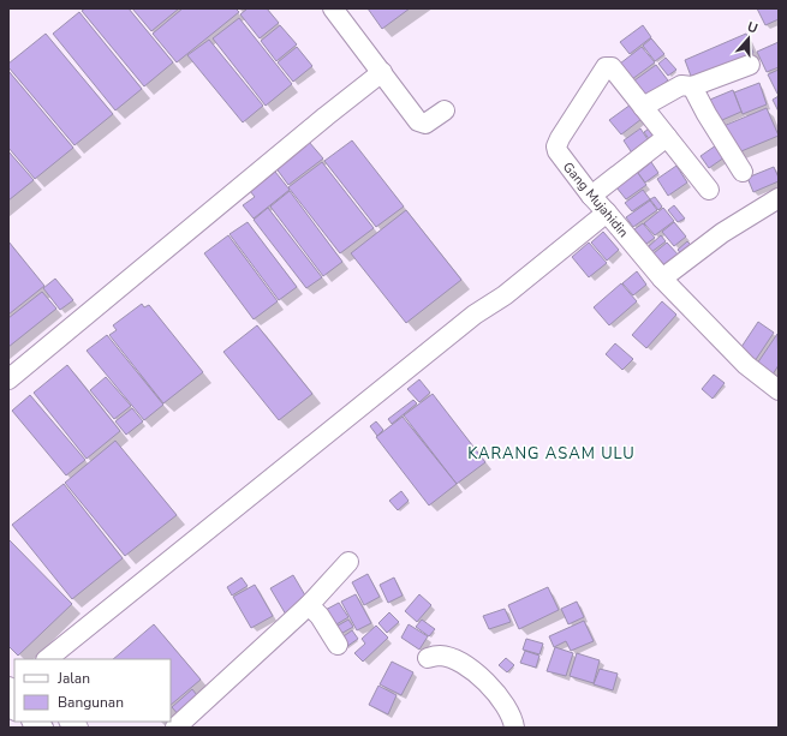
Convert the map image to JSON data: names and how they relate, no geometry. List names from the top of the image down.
{
  "streets": {
    "street": ["Gang Mujahidin"]
  },
  "districts": ["KARANG ASAM ULU"],
  "legend": ["Jalan", "Bangunan"],
  "north": "top"
}
